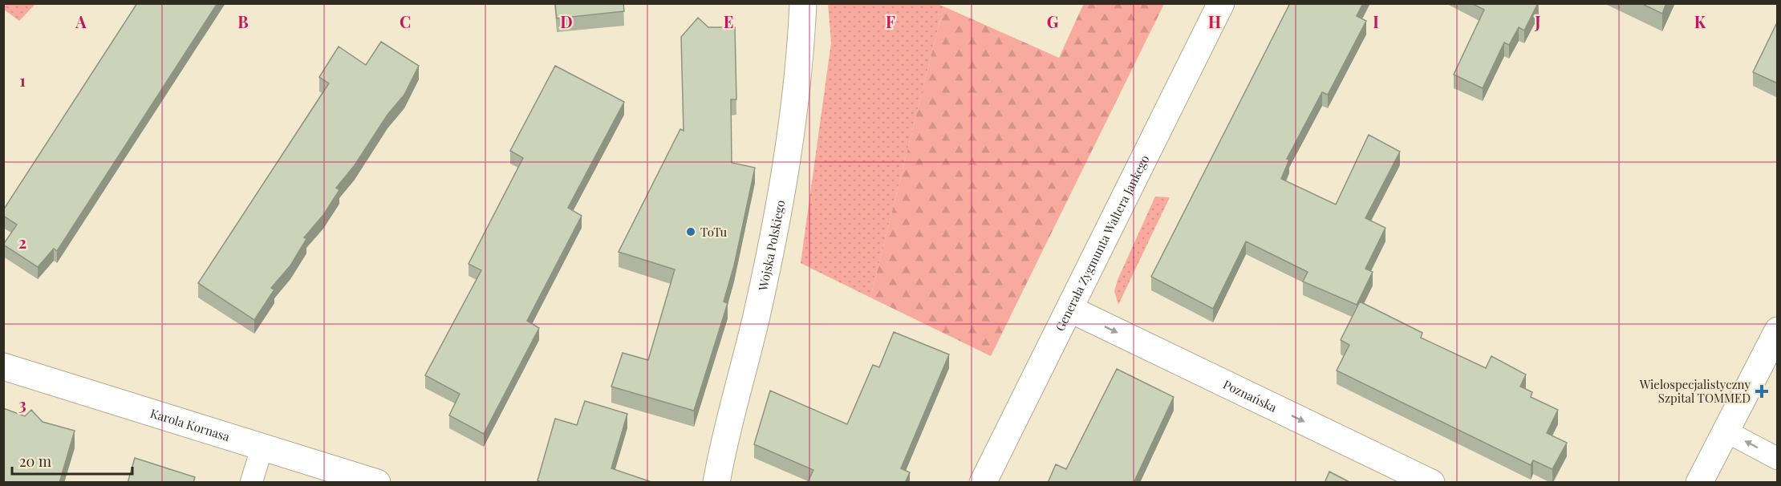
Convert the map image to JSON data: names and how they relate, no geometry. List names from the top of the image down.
{
  "streets": {
    "street": [
      "Generała Zygmunta Waltera Jankego",
      "Wojska Polskiego",
      "Poznańska",
      "Karola Kornasa"
    ]
  },
  "crossings": [
    ["Generała Zygmunta Waltera Jankego", "Poznańska"]
  ],
  "one_way": ["Poznańska"],
  "places": {
    "other": ["ToTu"],
    "health": ["Wielospecjalistyczny Szpital TOMMED"]
  },
  "scale_bar": "20 m",
  "grid": {
    "columns": [
      "A",
      "B",
      "C",
      "D",
      "E",
      "F",
      "G",
      "H",
      "I",
      "J",
      "K"
    ],
    "rows": ["1", "2", "3"]
  }
}
